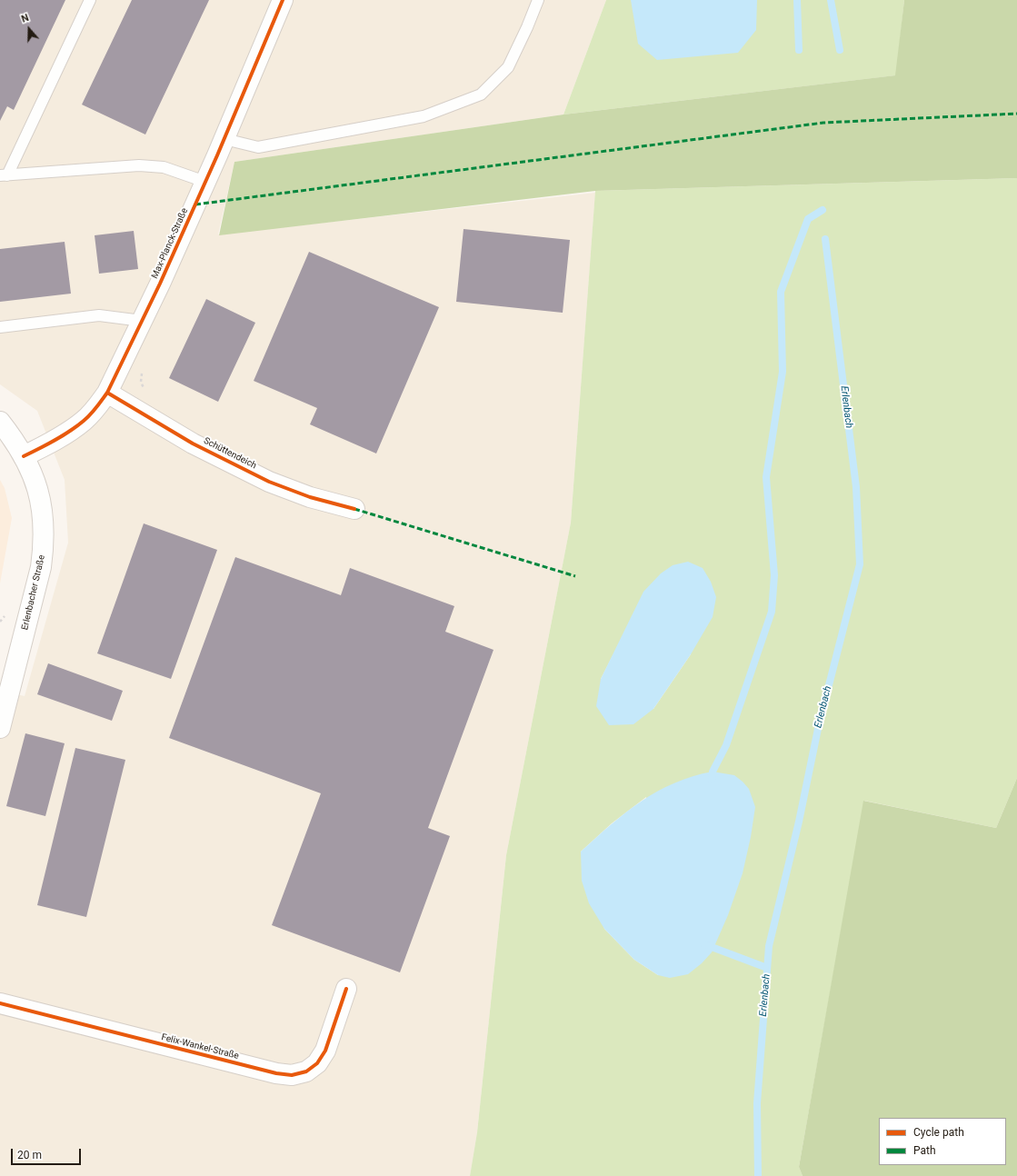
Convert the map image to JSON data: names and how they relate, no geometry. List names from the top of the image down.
{
  "streets": {
    "street": [
      "Max-Planck-Straße",
      "Schüttendeich",
      "Erlenbacher Straße",
      "Felix-Wankel-Straße"
    ]
  },
  "crossings": [
    ["Max-Planck-Straße", "Schüttendeich"],
    ["Max-Planck-Straße", "Erlenbacher Straße"]
  ],
  "water": ["Erlenbach"],
  "legend": ["Cycle path", "Path"],
  "scale_bar": "20 m",
  "north": "top"
}
